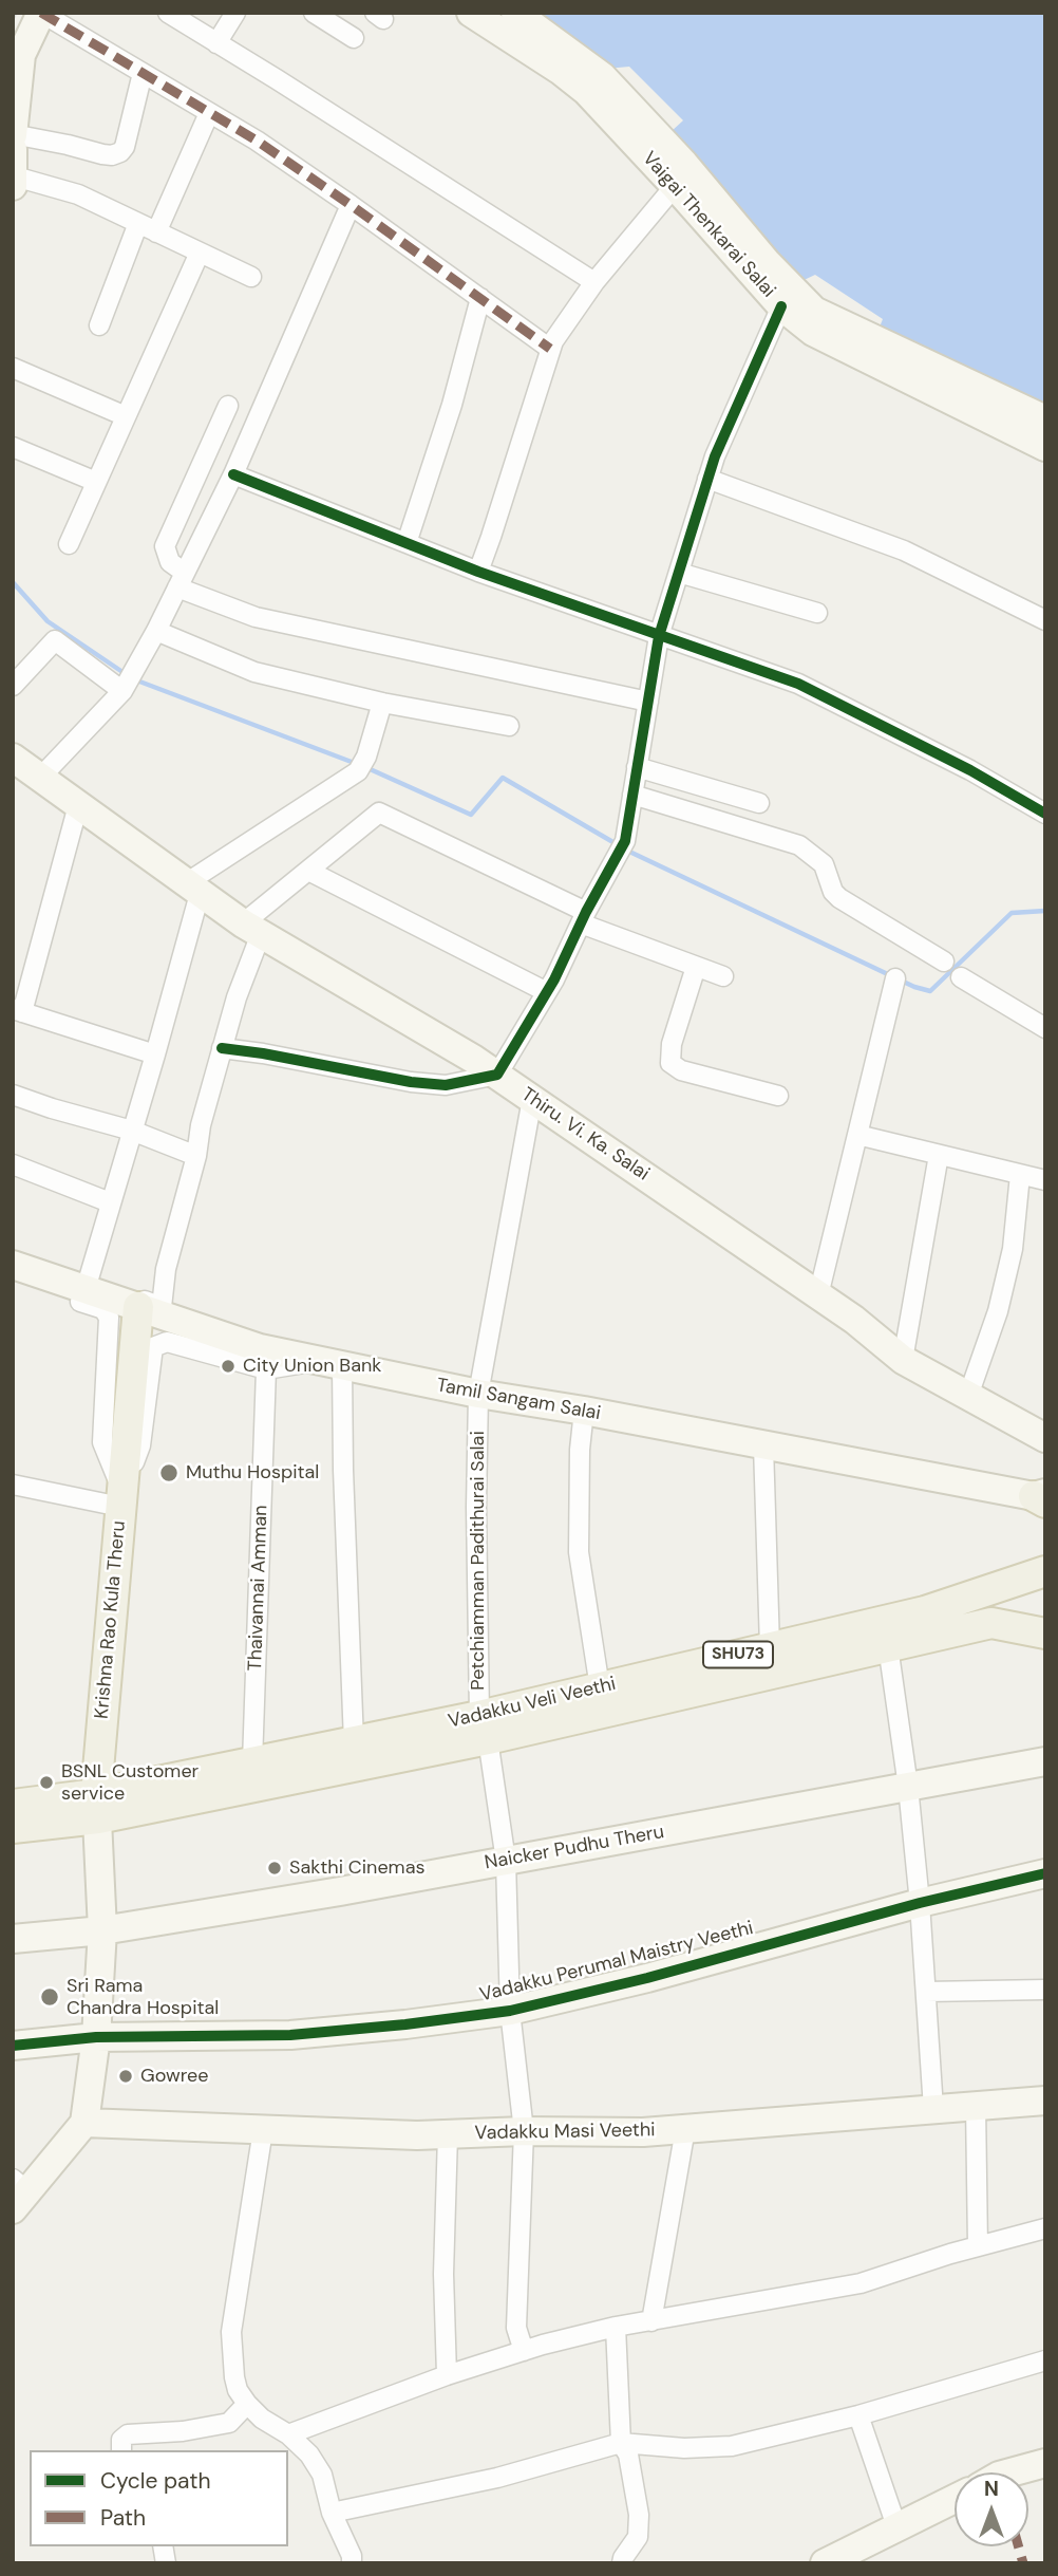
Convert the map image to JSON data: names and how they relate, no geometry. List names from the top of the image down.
{
  "streets": {
    "main road": ["Krishna Rao Kula Theru", "SHU73", "Vadakku Veli Veethi"],
    "street": [
      "Vaigai Thenkarai Salai",
      "Thiru. Vi. Ka. Salai",
      "Tamil Sangam Salai",
      "Petchiamman Padithurai Salai",
      "Thaivannai Amman",
      "Naicker Pudhu Theru",
      "Vadakku Perumal Maistry Veethi",
      "Vadakku Masi Veethi"
    ]
  },
  "crossings": [
    ["Thiru. Vi. Ka. Salai", "Petchiamman Padithurai Salai"],
    ["Tamil Sangam Salai", "Petchiamman Padithurai Salai"],
    ["Tamil Sangam Salai", "Thaivannai Amman"],
    ["Tamil Sangam Salai", "Krishna Rao Kula Theru"],
    ["Petchiamman Padithurai Salai", "Vadakku Veli Veethi"],
    ["Petchiamman Padithurai Salai", "Naicker Pudhu Theru"],
    ["Petchiamman Padithurai Salai", "Vadakku Perumal Maistry Veethi"],
    ["Petchiamman Padithurai Salai", "Vadakku Masi Veethi"],
    ["Thaivannai Amman", "Vadakku Veli Veethi"],
    ["Krishna Rao Kula Theru", "Vadakku Veli Veethi"]
  ],
  "places": [
    "City Union Bank",
    "Muthu Hospital",
    "BSNL Customer service",
    "Sakthi Cinemas",
    "Sri Rama Chandra Hospital",
    "Gowree"
  ],
  "legend": ["Cycle path", "Path"],
  "north": "top"
}
